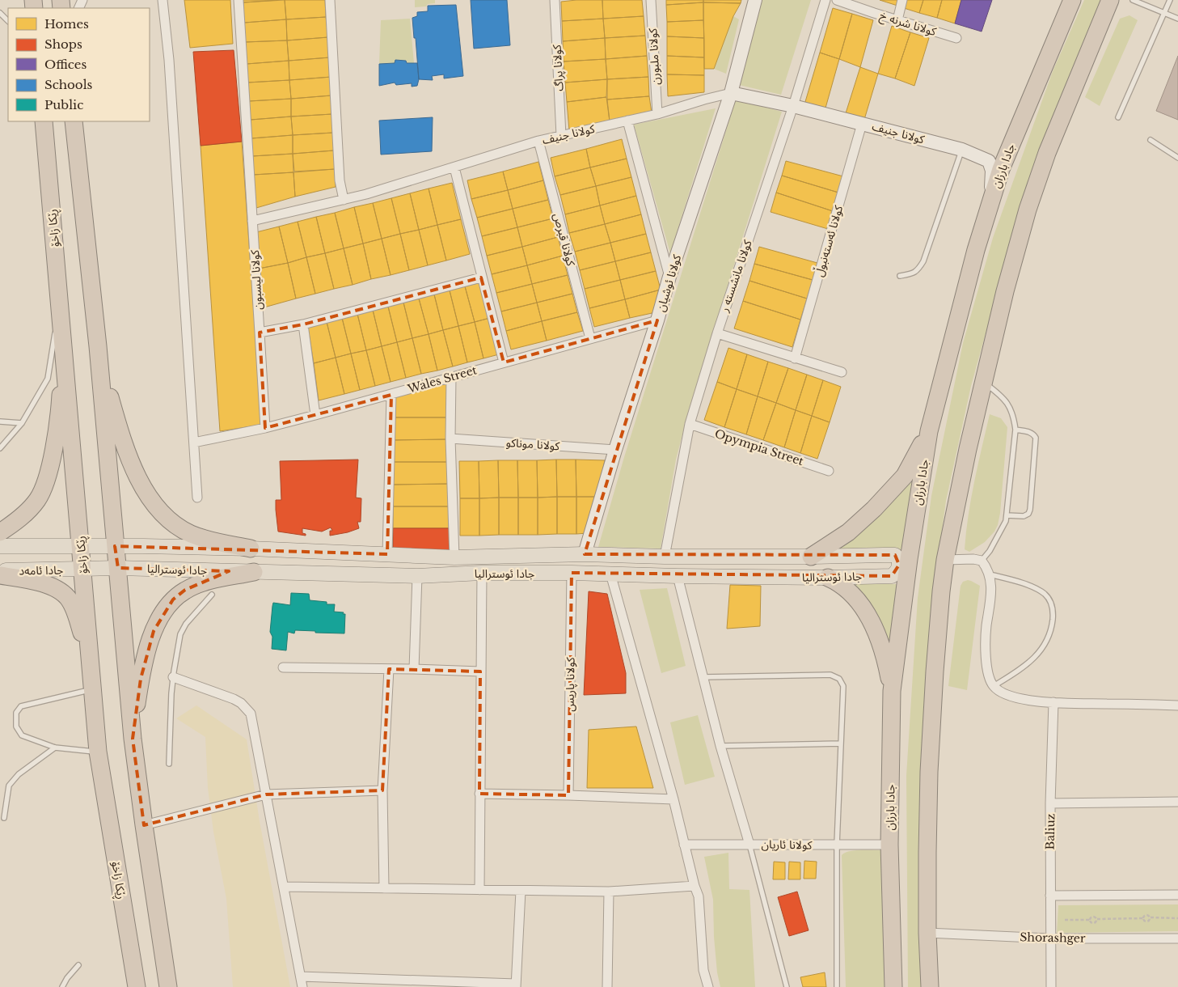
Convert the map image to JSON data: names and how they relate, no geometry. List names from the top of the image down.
{
  "streets": {
    "highway": ["جادا بارزان", "ڕێکا زاخۆ"],
    "main road": ["جادا ئوسترالیا", "جادا ئامەد"],
    "street": [
      "كولانا شرنه خ",
      "كولانا ملبورن",
      "كولانا پراگ",
      "كولانا جنيف",
      "كولانا قبرص",
      "كولانا ئەستەنبوڵ",
      "كولانا مانشسته ر",
      "كولانا ليسبون",
      "كولانا ئوشيان",
      "Wales Street",
      "كولانا موناكو",
      "Opympia Street",
      "كولانا پاریس",
      "Baliuz",
      "كولانا ئاريان",
      "Shorashger"
    ]
  },
  "crossings": [
    ["كولانا ملبورن", "كولانا جنيف"],
    ["كولانا پراگ", "كولانا جنيف"],
    ["كولانا جنيف", "كولانا قبرص"],
    ["كولانا جنيف", "كولانا ئەستەنبوڵ"],
    ["كولانا جنيف", "كولانا مانشسته ر"],
    ["كولانا جنيف", "كولانا ليسبون"],
    ["كولانا جنيف", "كولانا ئوشيان"],
    ["جادا بارزان", "كولانا ئاريان"],
    ["ڕێکا زاخۆ", "جادا ئوسترالیا"],
    ["ڕێکا زاخۆ", "جادا ئامەد"],
    ["كولانا قبرص", "Wales Street"],
    ["كولانا مانشسته ر", "Opympia Street"],
    ["كولانا مانشسته ر", "جادا ئوسترالیا"],
    ["كولانا ليسبون", "Wales Street"],
    ["كولانا ئوشيان", "Wales Street"],
    ["كولانا ئوشيان", "كولانا موناكو"],
    ["كولانا ئوشيان", "جادا ئوسترالیا"],
    ["جادا ئوسترالیا", "جادا ئامەد"],
    ["جادا ئوسترالیا", "كولانا پاریس"],
    ["Baliuz", "Shorashger"]
  ],
  "legend": [
    "Homes",
    "Shops",
    "Offices",
    "Schools",
    "Public"
  ]
}
